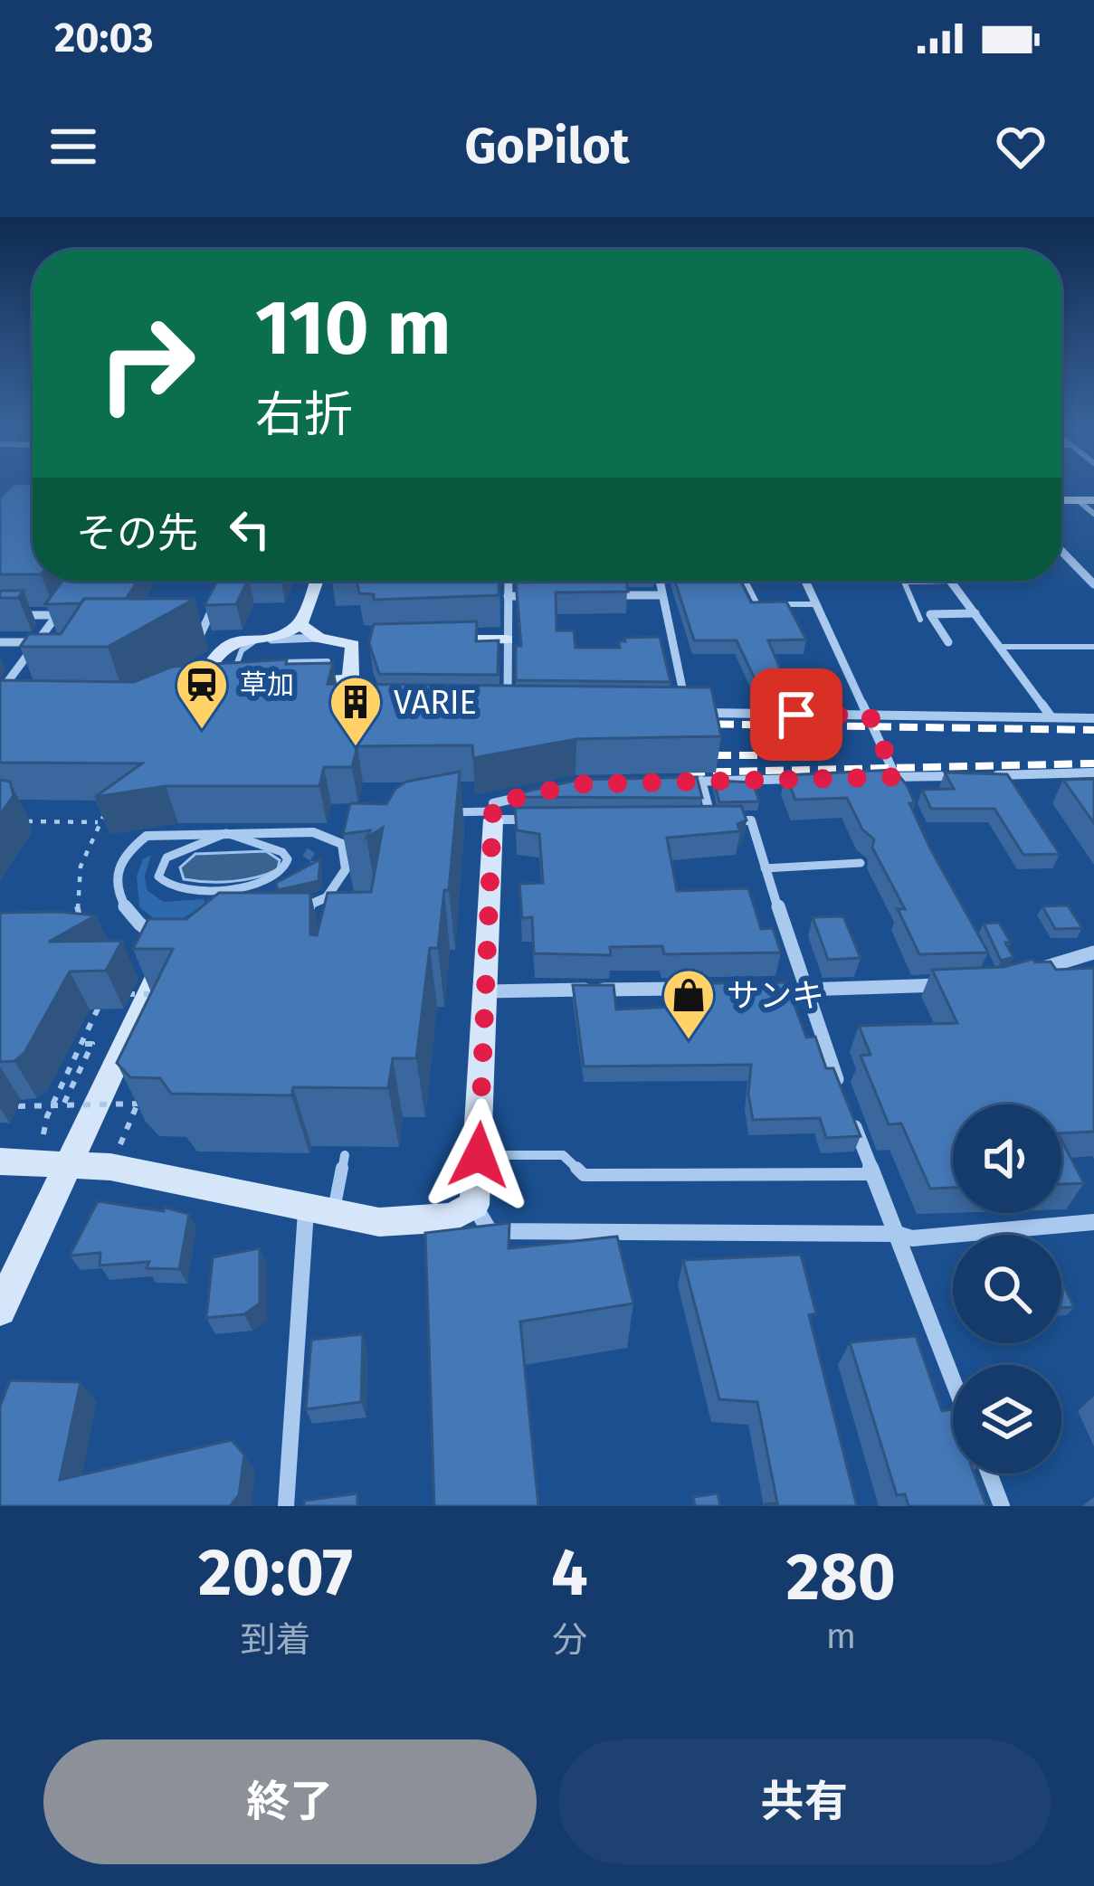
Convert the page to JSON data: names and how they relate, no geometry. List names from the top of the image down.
{
  "places": {
    "station": ["草加"],
    "building": ["VARIE"],
    "shop": ["サンキ"]
  },
  "page": {
    "status": "20:03",
    "header": "GoPilot",
    "turn": ["110 m", "右折"],
    "then": "その先",
    "eta": [
      "20:07",
      "到着",
      "4",
      "分",
      "280",
      "m"
    ],
    "buttons": ["終了", "共有"]
  }
}
